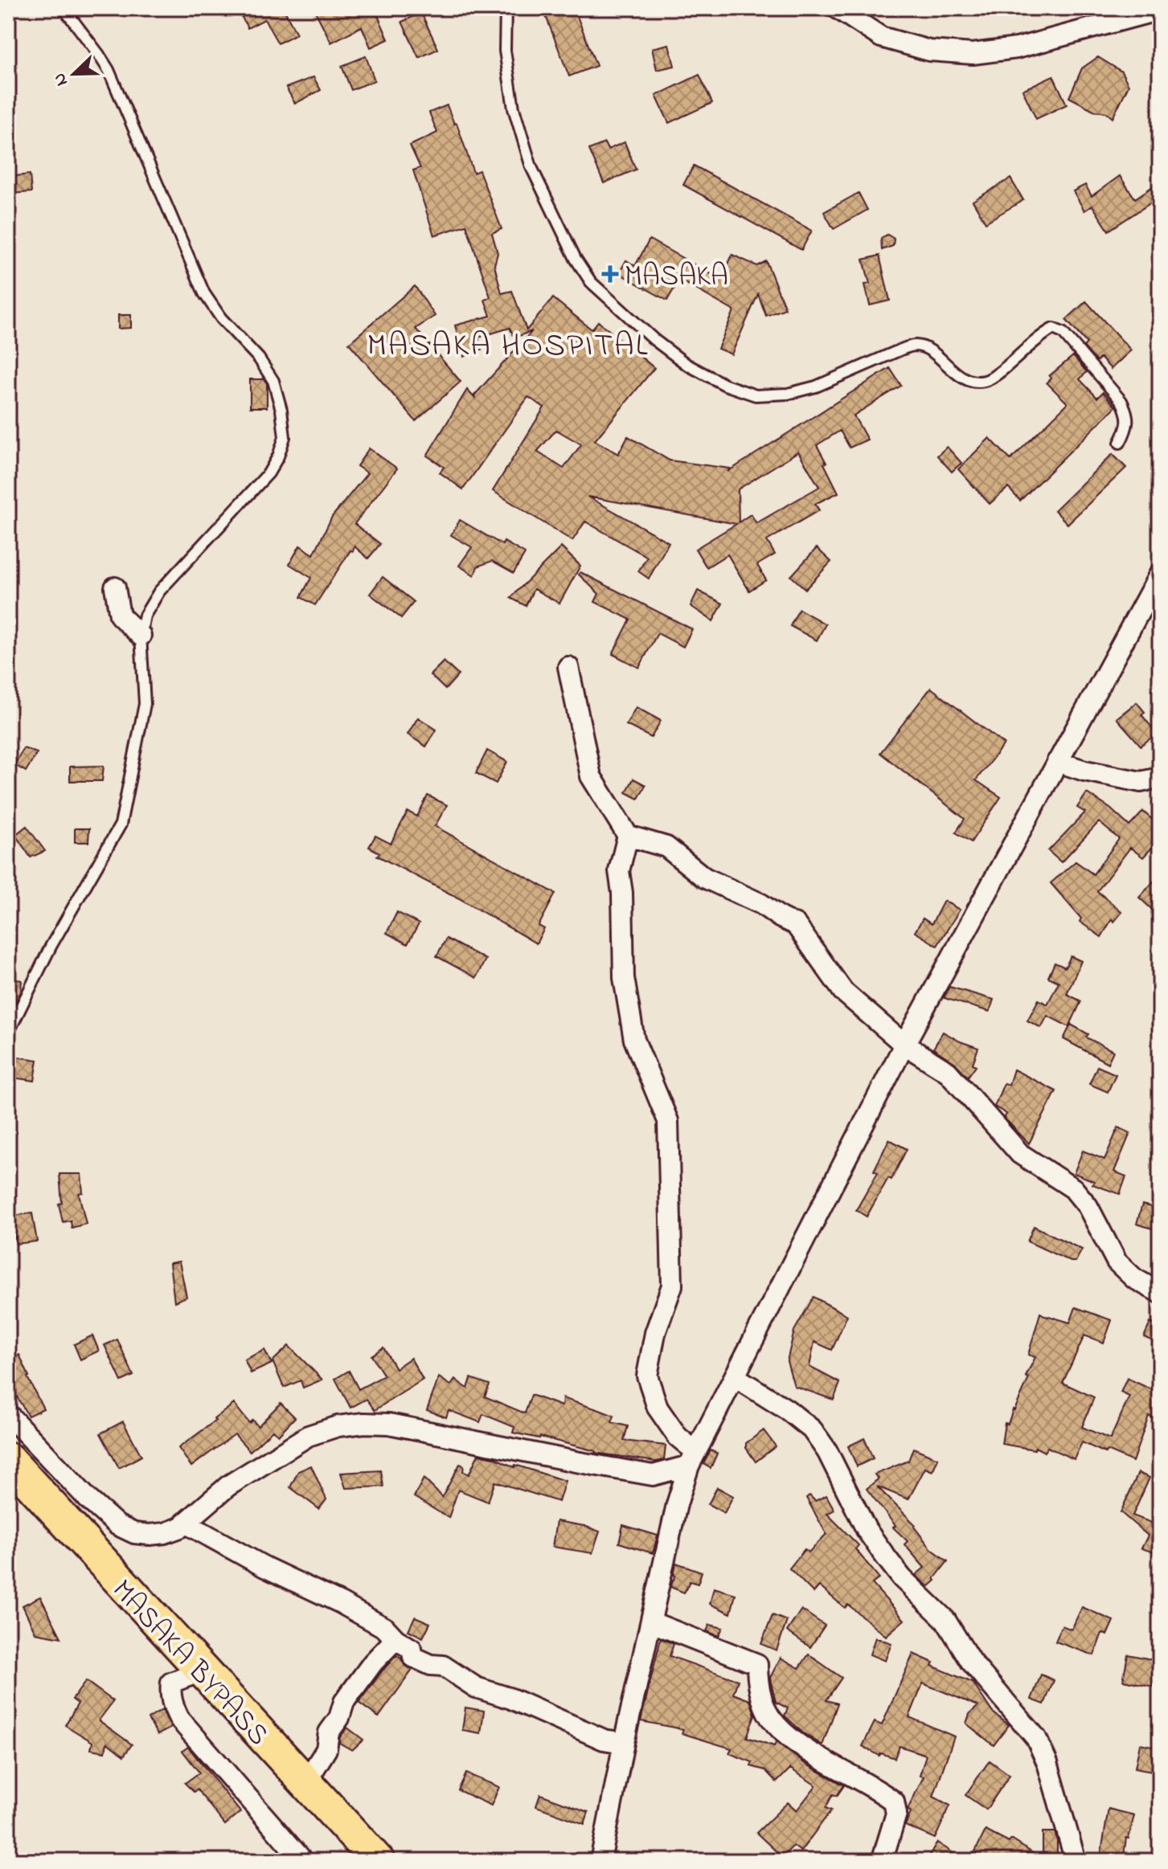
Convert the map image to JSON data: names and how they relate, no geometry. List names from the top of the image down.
{
  "streets": {
    "highway": ["MASAKA BYPASS"]
  },
  "districts": ["MASAKA HOSPITAL"],
  "places": {
    "health": ["MASAKA"]
  },
  "north": "bottom left"
}
